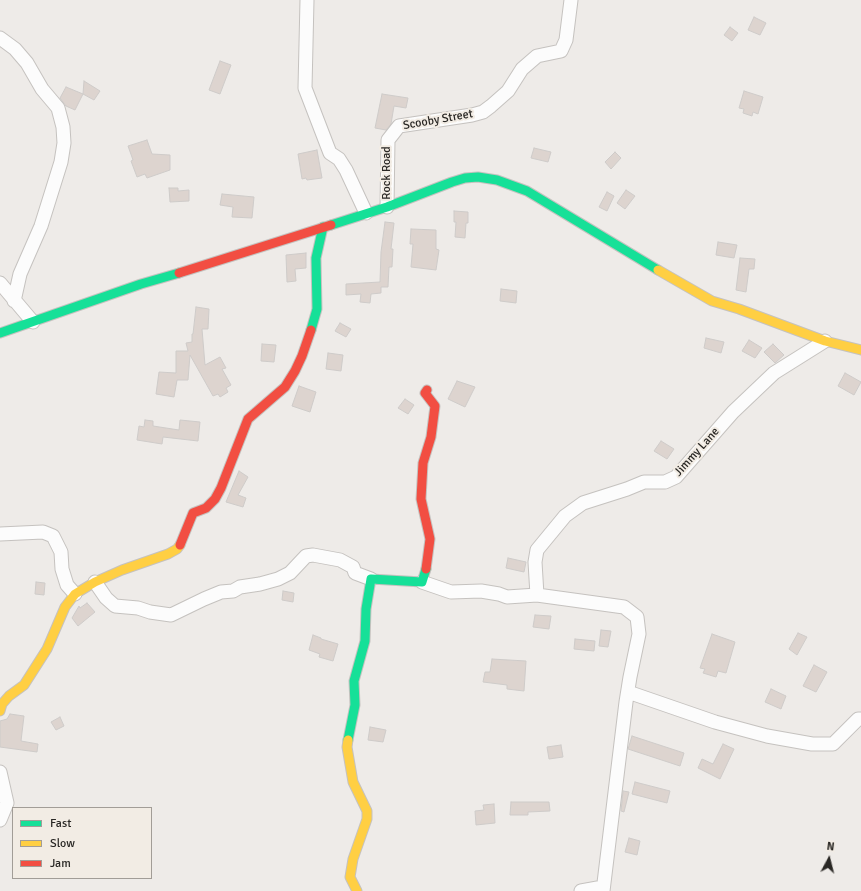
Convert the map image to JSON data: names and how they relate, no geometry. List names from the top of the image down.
{
  "streets": {
    "street": ["Scooby Street", "Rock Road", "Jimmy Lane"]
  },
  "crossings": [
    ["Scooby Street", "Rock Road"]
  ],
  "legend": ["Fast", "Slow", "Jam"],
  "north": "top"
}
